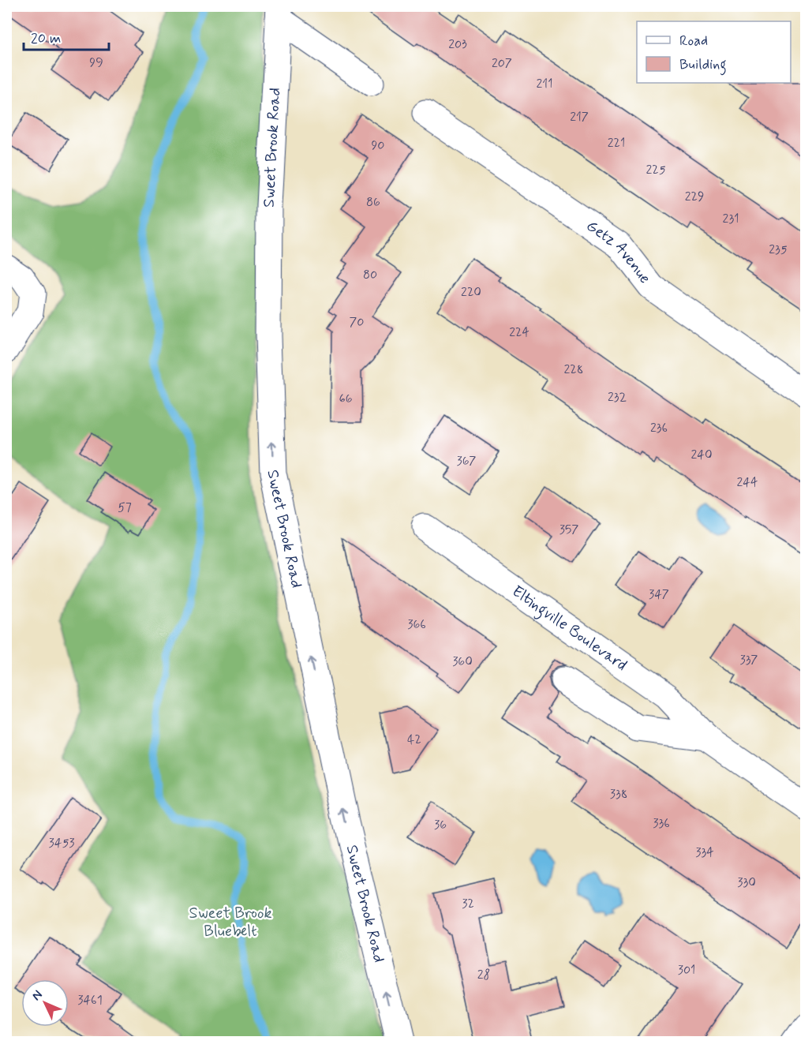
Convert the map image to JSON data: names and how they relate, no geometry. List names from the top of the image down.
{
  "streets": {
    "street": ["Sweet Brook Road", "Getz Avenue", "Eltingville Boulevard"]
  },
  "one_way": ["Sweet Brook Road"],
  "parks": ["Sweet Brook Bluebelt"],
  "house_numbers": [
    "203",
    "99",
    "207",
    "211",
    "217",
    "221",
    "90",
    "225",
    "229",
    "86",
    "231",
    "235",
    "80",
    "220",
    "70",
    "224",
    "228",
    "232",
    "66",
    "236",
    "240",
    "367",
    "244",
    "57",
    "357",
    "347",
    "366",
    "337",
    "360",
    "42",
    "338",
    "336",
    "36",
    "3453",
    "334",
    "330",
    "32",
    "301",
    "28",
    "3461"
  ],
  "legend": ["Road", "Building"],
  "scale_bar": "20 m",
  "north": "top left"
}
